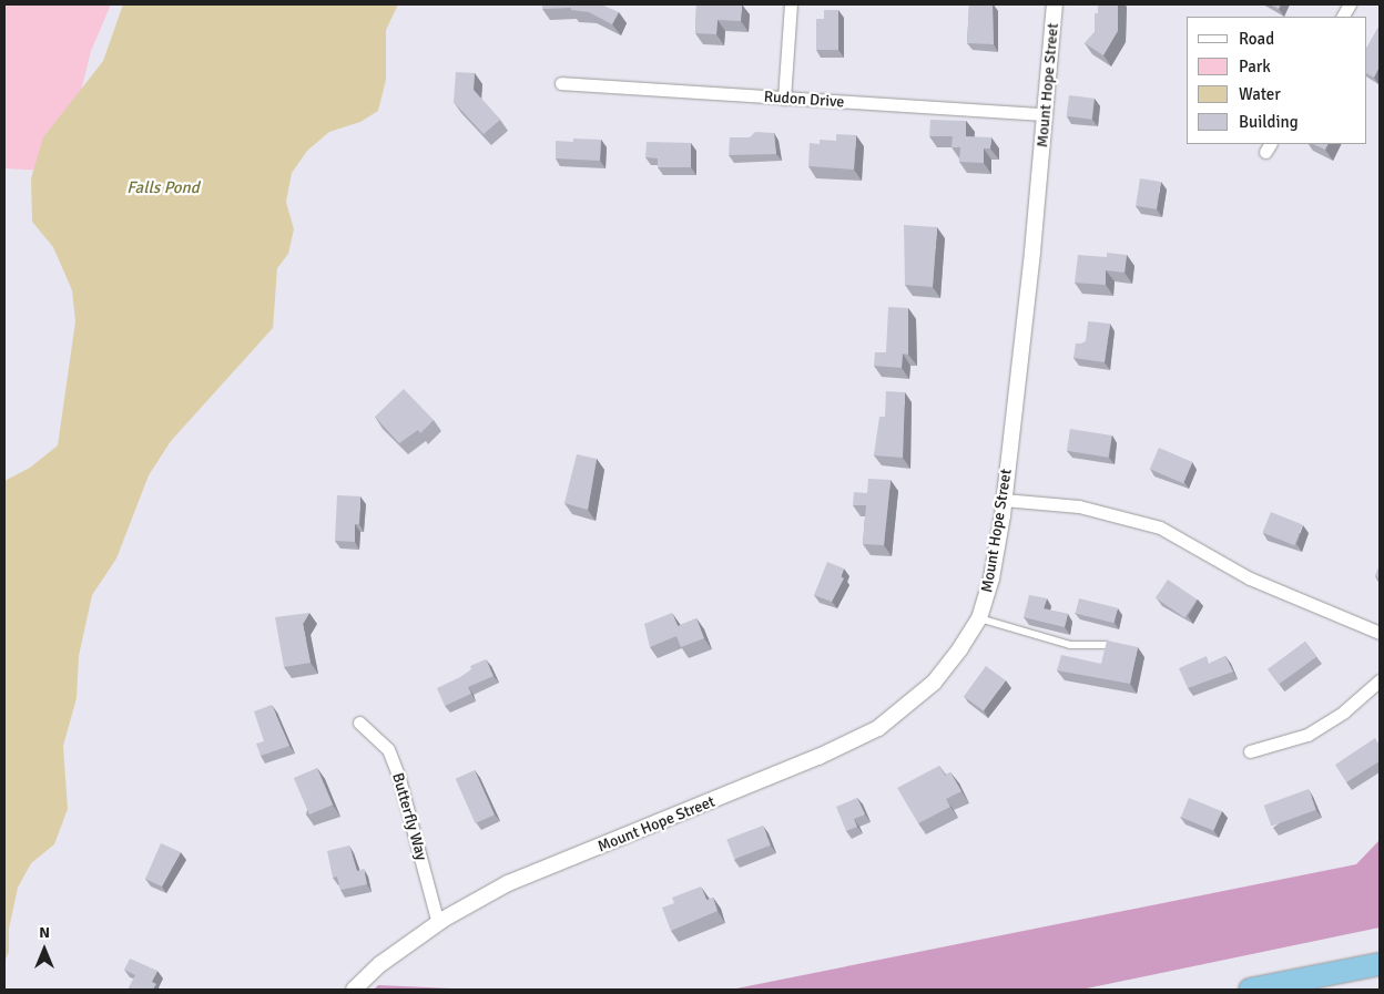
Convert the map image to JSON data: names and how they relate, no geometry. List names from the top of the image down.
{
  "streets": {
    "street": ["Mount Hope Street", "Rudon Drive", "Butterfly Way"]
  },
  "crossings": [
    ["Mount Hope Street", "Rudon Drive"],
    ["Mount Hope Street", "Butterfly Way"]
  ],
  "water": ["Falls Pond"],
  "legend": [
    "Road",
    "Park",
    "Water",
    "Building"
  ],
  "north": "top"
}
